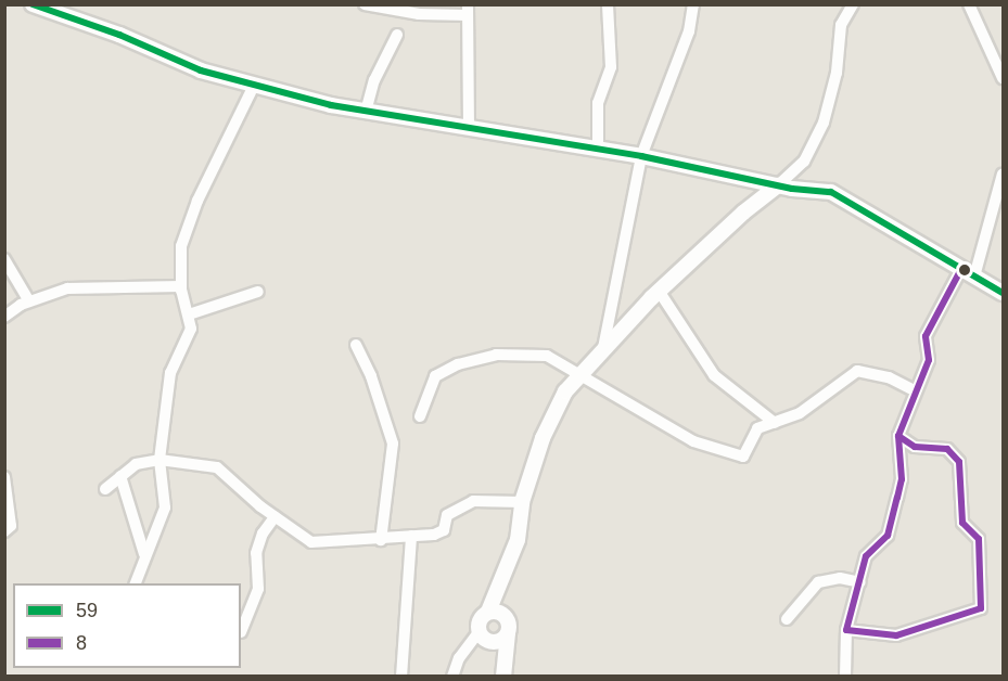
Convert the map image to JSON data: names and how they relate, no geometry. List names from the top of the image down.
{
  "lines": ["transit line 59", "transit line 8"],
  "legend": ["59", "8"]
}
